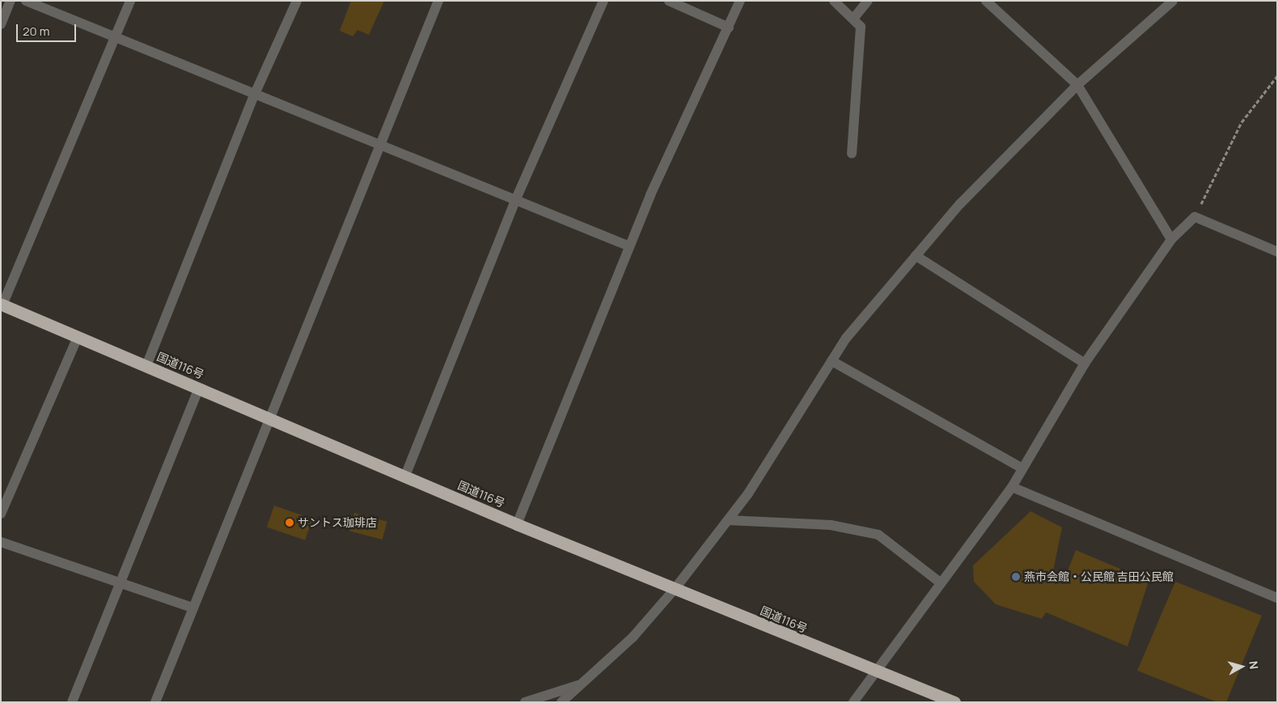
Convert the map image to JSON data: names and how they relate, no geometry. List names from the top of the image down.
{
  "streets": {
    "highway": ["国道116号"]
  },
  "places": ["サントス珈琲店", "燕市会館・公民館 吉田公民館"],
  "scale_bar": "20 m",
  "north": "right"
}
